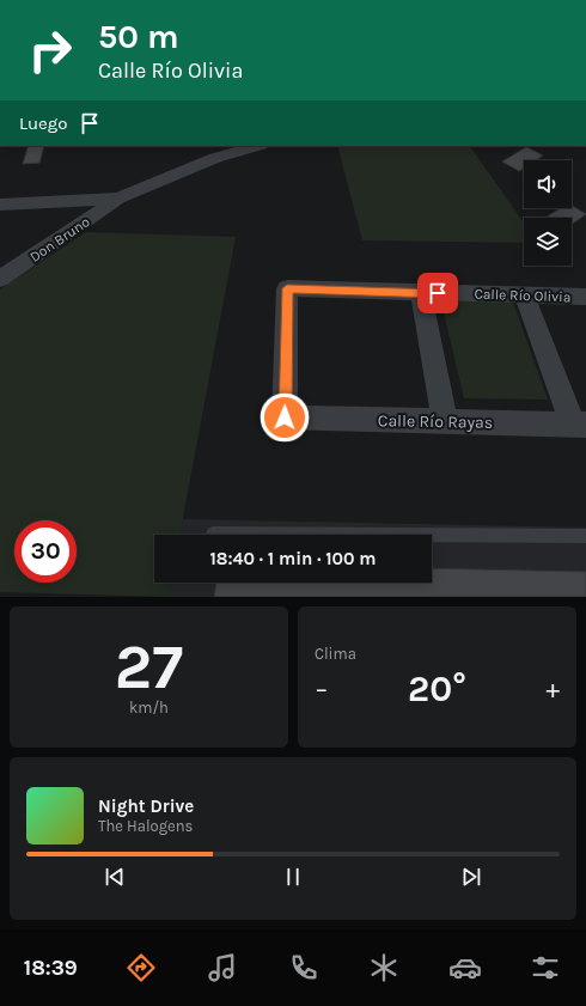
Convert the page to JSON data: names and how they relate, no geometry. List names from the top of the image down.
{
  "streets": {
    "street": ["Don Bruno", "Calle Río Olivia", "Calle Río Rayas"]
  },
  "crossings": [
    ["Calle Río Olivia", "Calle Río Rayas"]
  ],
  "page": {
    "turn": ["50 m", "Calle Río Olivia"],
    "then": "Luego",
    "limit": "30",
    "trip": "18:40 · 1 min · 100 m",
    "tile": [
      ["27", "km/h"],
      "Clima"
    ],
    "heat": ["−", "20°", "+"],
    "song": ["Night Drive", "The Halogens"],
    "tabs": "18:39"
  }
}
